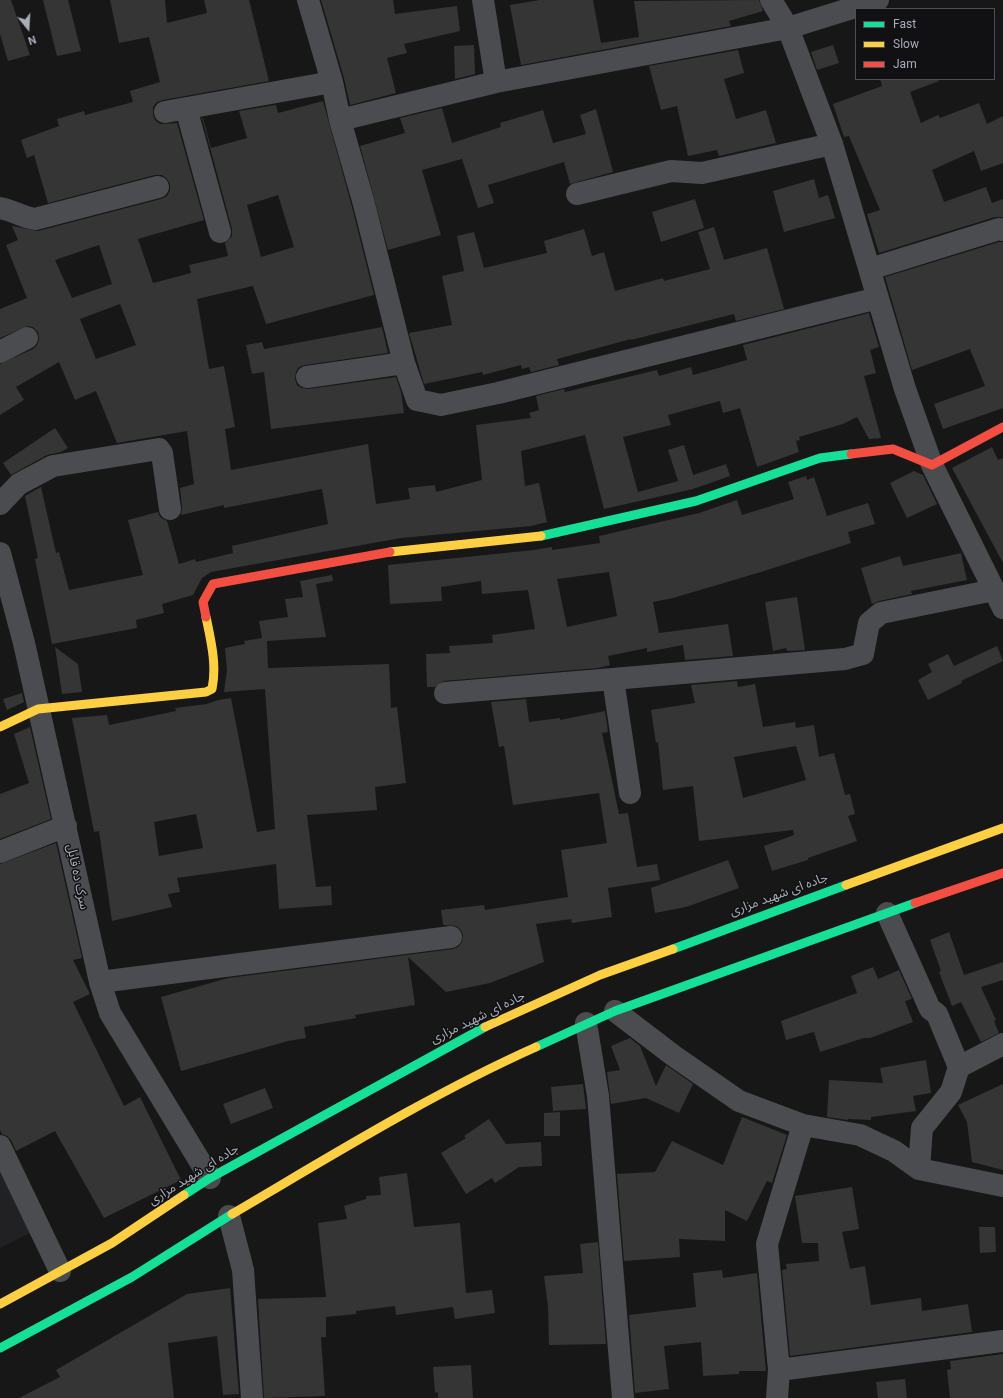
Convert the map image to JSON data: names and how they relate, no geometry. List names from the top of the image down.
{
  "streets": {
    "main road": ["جاده ای شهید مزاری"],
    "street": ["سرک ده قابل"]
  },
  "crossings": [
    ["سرک ده قابل", "جاده ای شهید مزاری"]
  ],
  "legend": ["Fast", "Slow", "Jam"],
  "north": "bottom"
}
